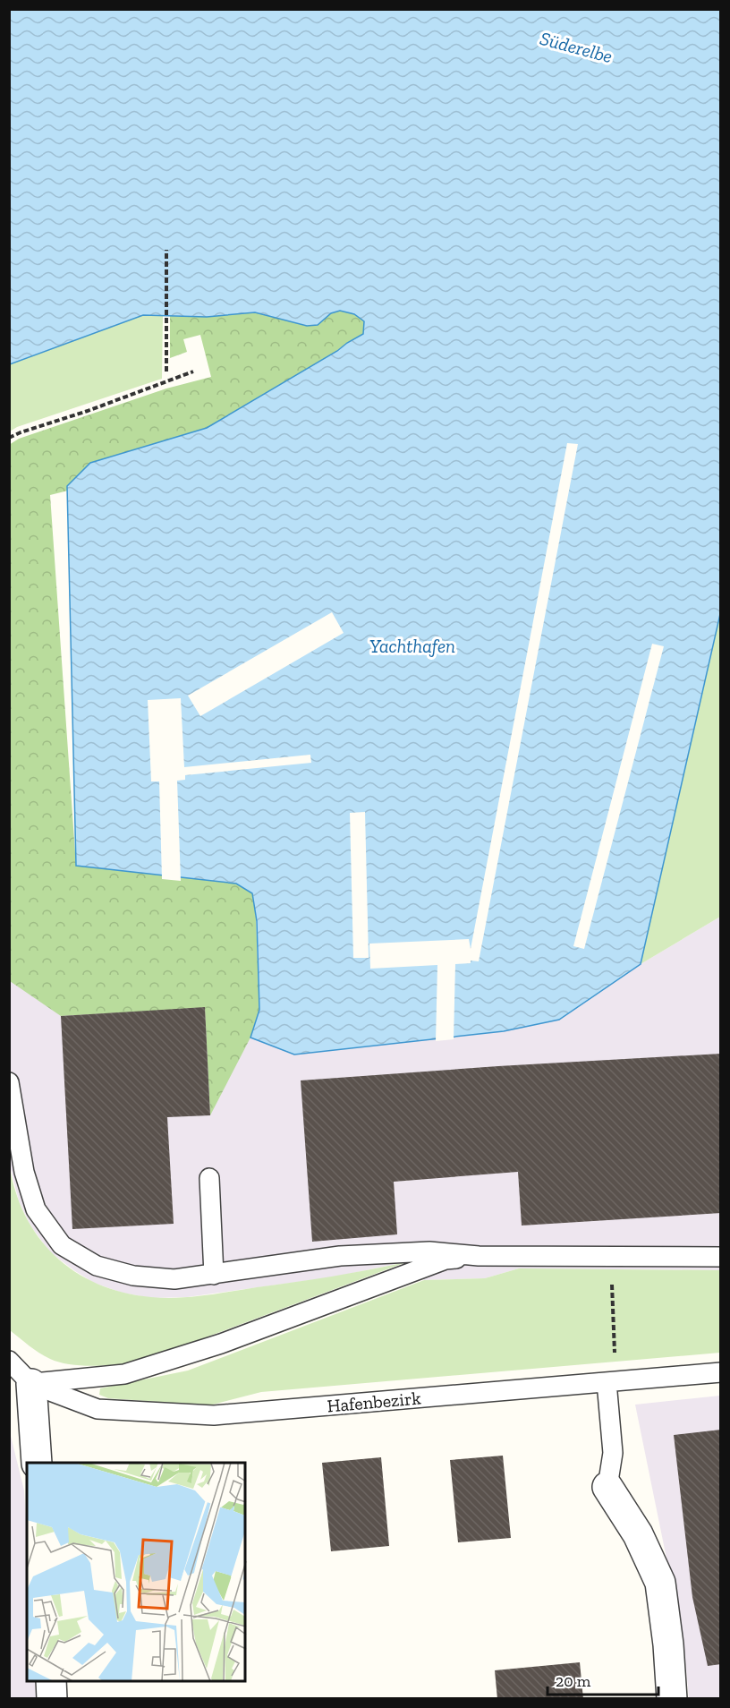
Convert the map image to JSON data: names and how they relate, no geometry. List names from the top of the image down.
{
  "streets": {
    "lane": ["Hafenbezirk"]
  },
  "water": ["Süderelbe", "Yachthafen"],
  "scale_bar": "20 m"
}
